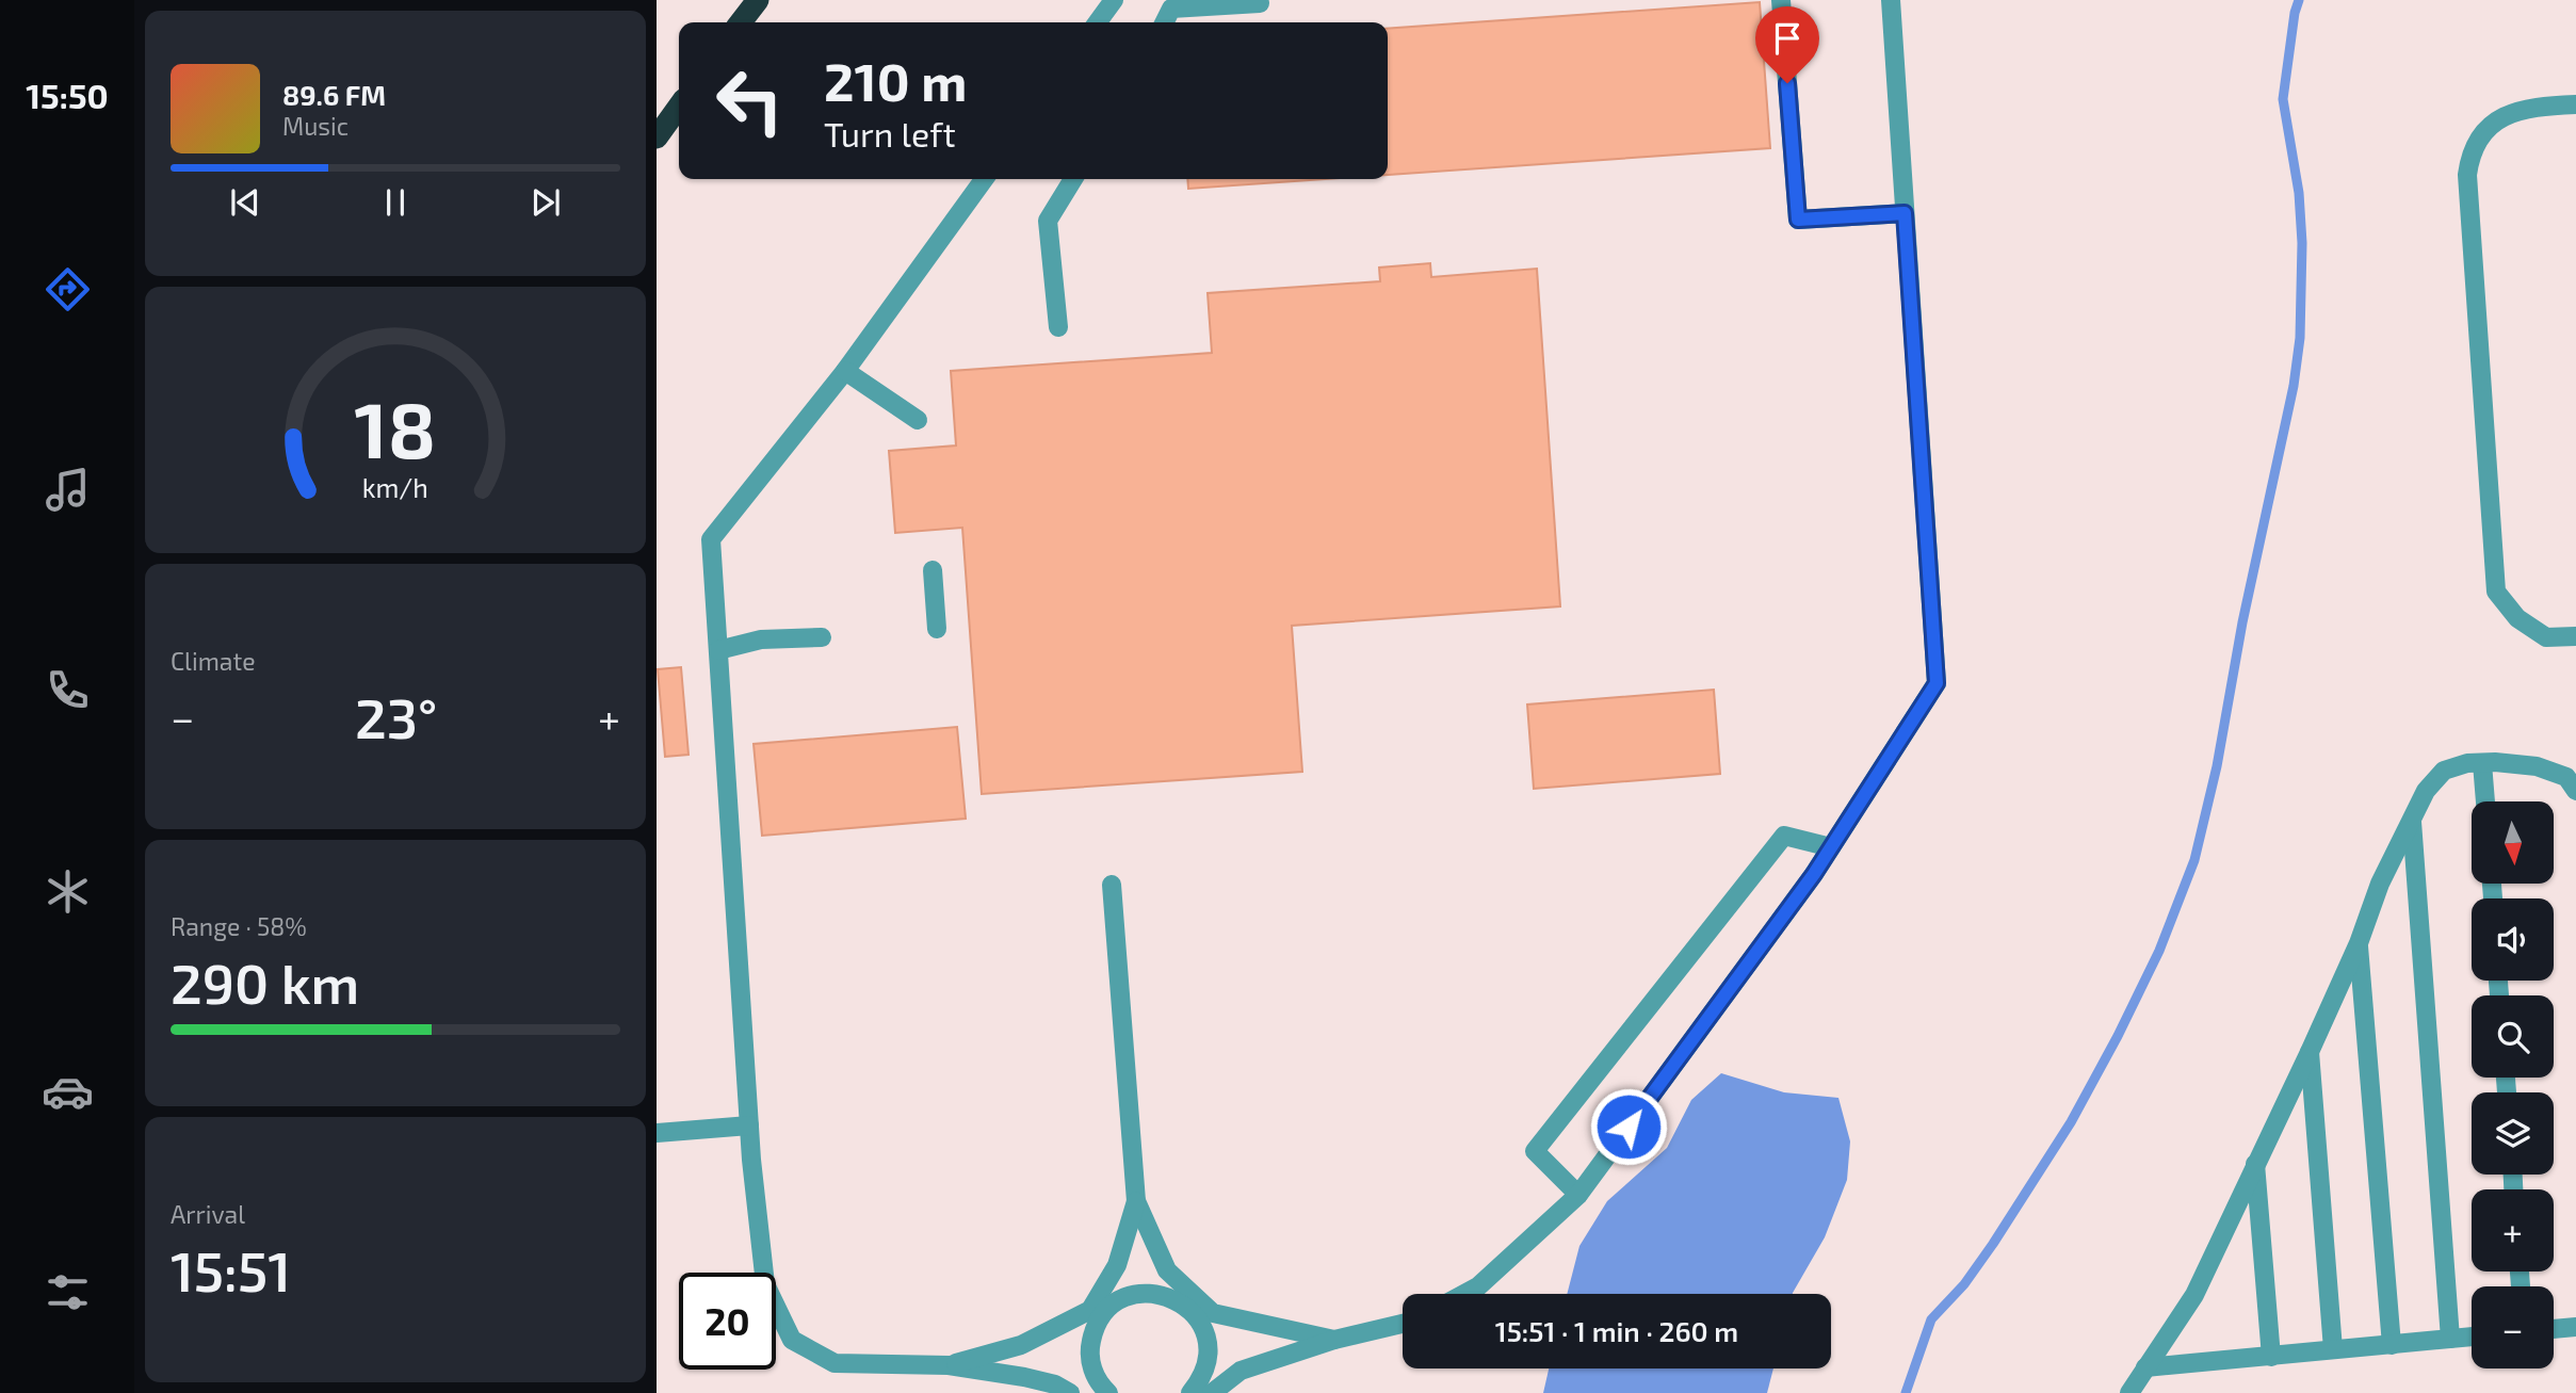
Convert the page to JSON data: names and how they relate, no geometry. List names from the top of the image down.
{
  "north": "bottom",
  "page": {
    "tabs": "15:50",
    "turn": ["210 m", "Turn left"],
    "song": ["89.6 FM", "Music"],
    "tile": [
      "Climate",
      ["Range · 58%", "290 km"],
      ["Arrival", "15:51"]
    ],
    "heat": ["−", "23°", "+"],
    "map_buttons": ["+", "−"],
    "limit": "20",
    "trip": "15:51 · 1 min · 260 m",
    "gauge": ["18", "km/h"]
  }
}
